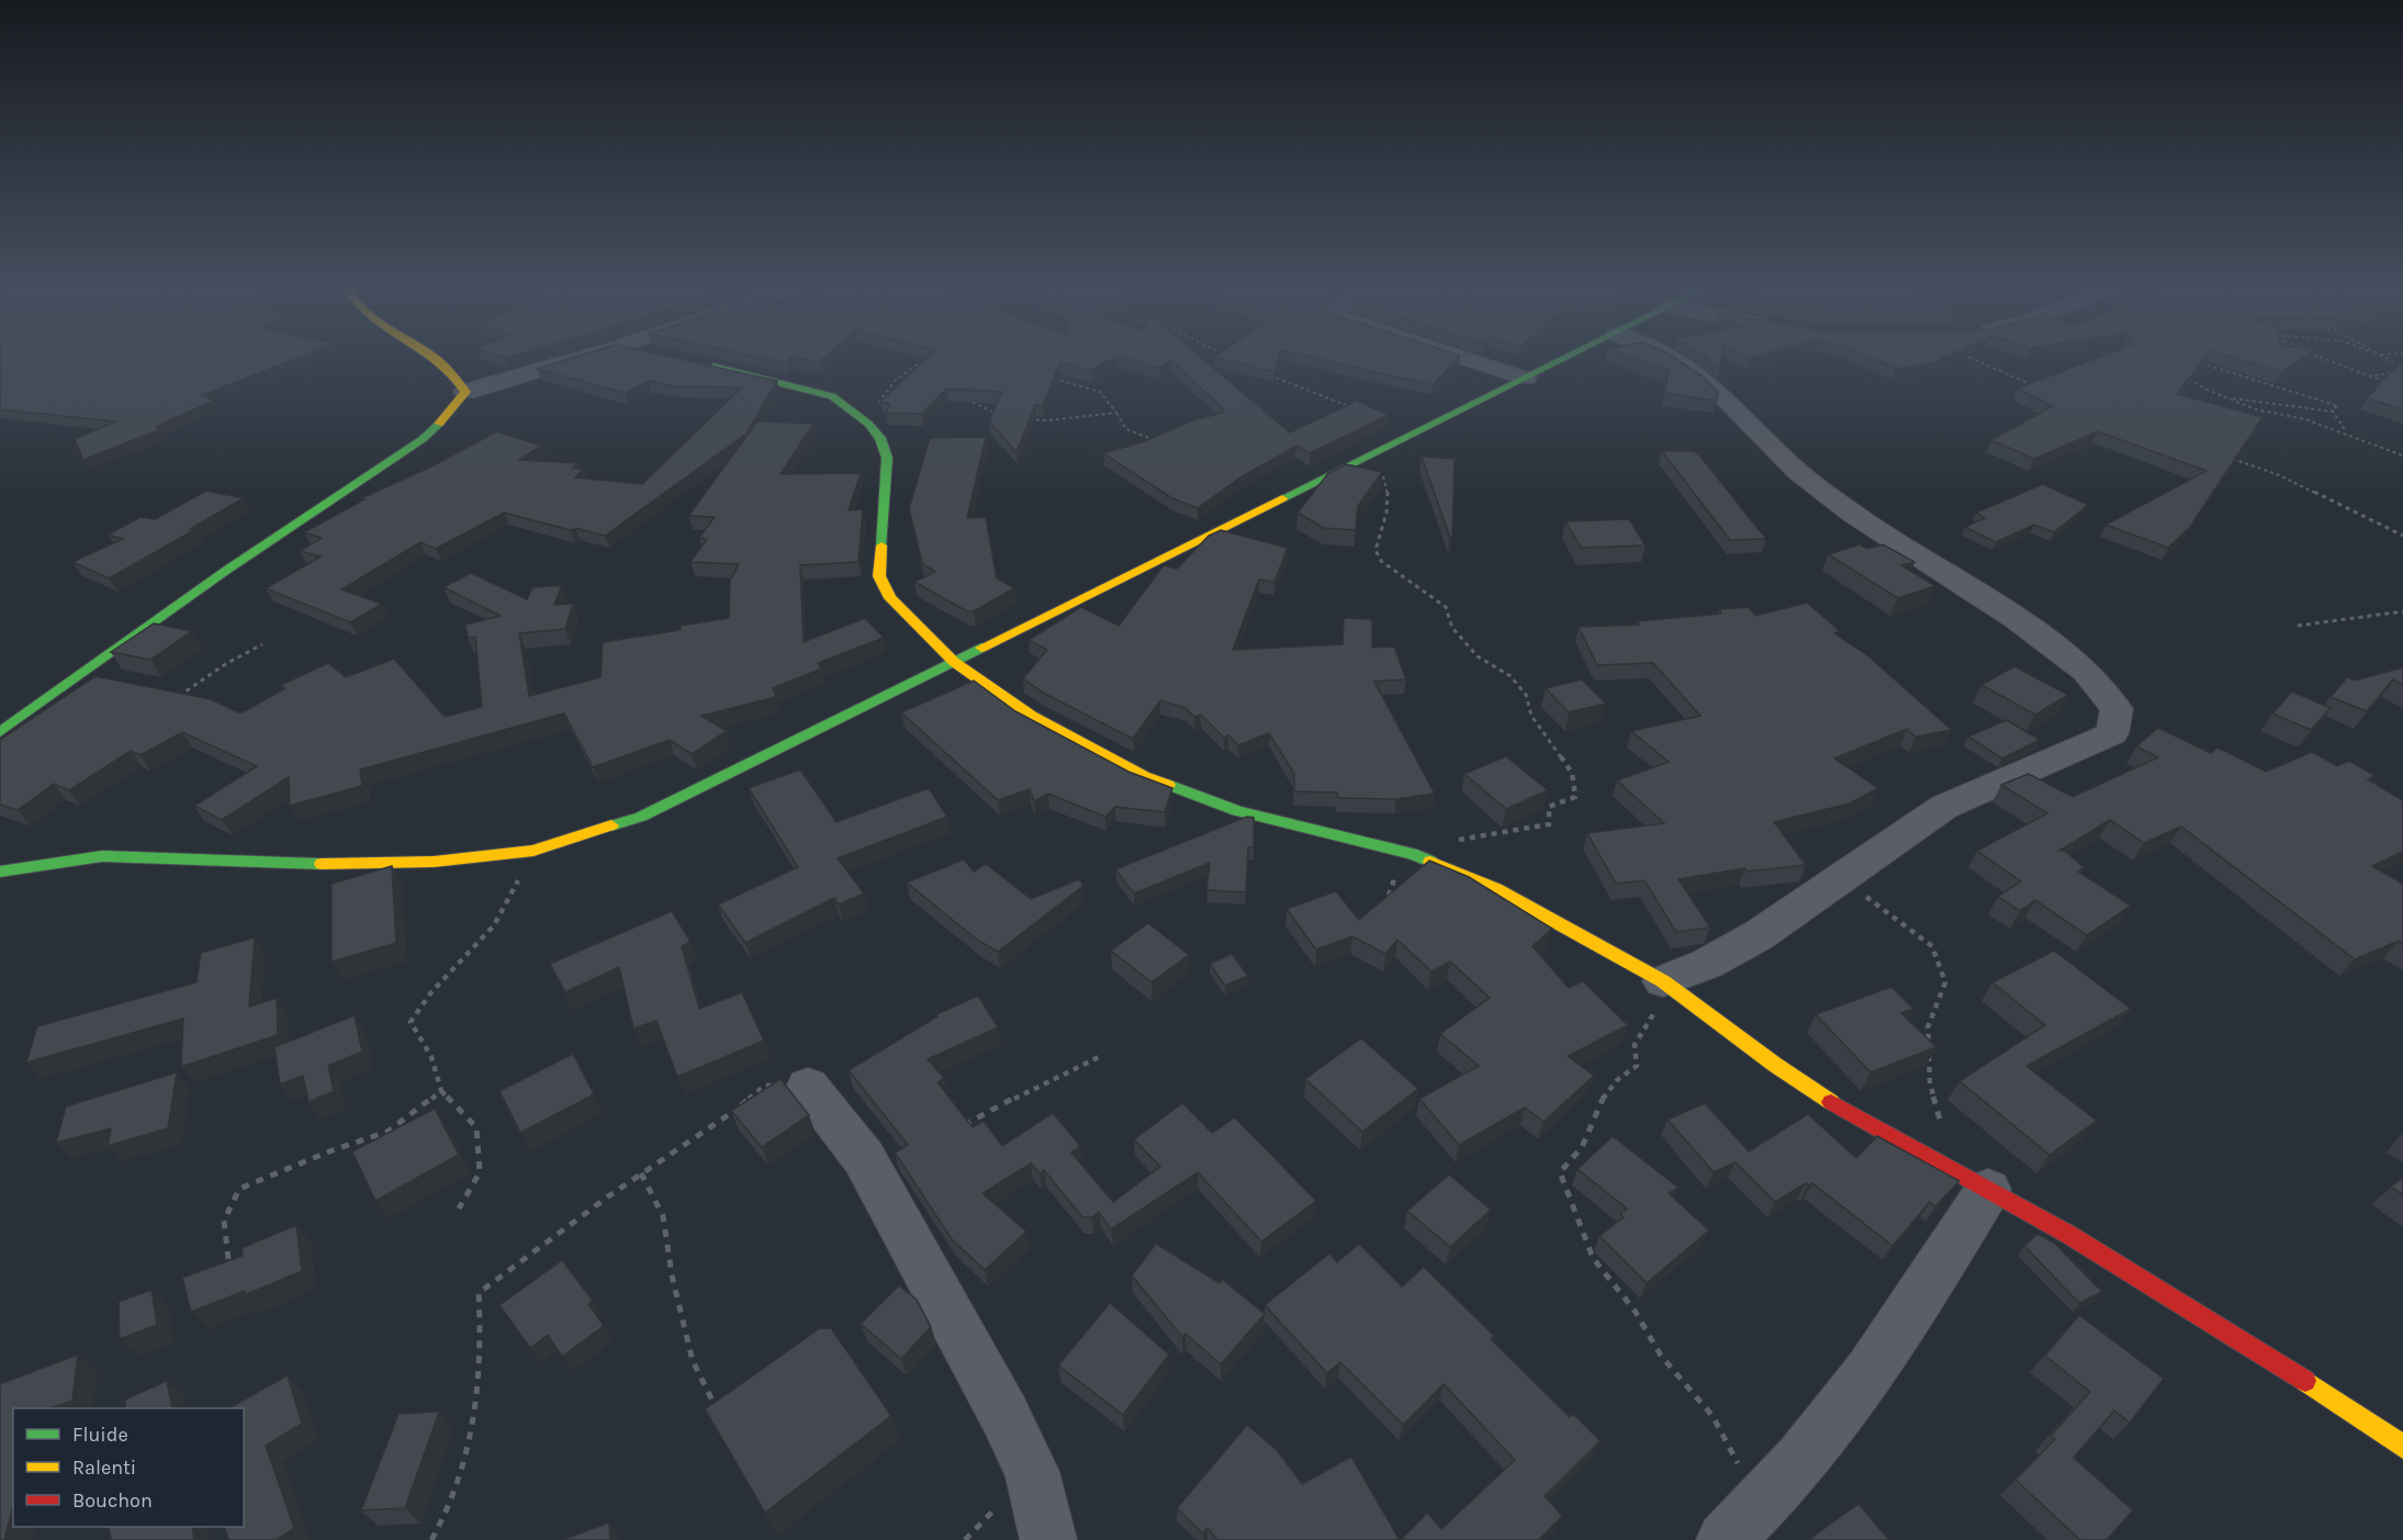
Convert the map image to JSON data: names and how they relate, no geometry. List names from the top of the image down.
{
  "legend": ["Fluide", "Ralenti", "Bouchon"]
}
